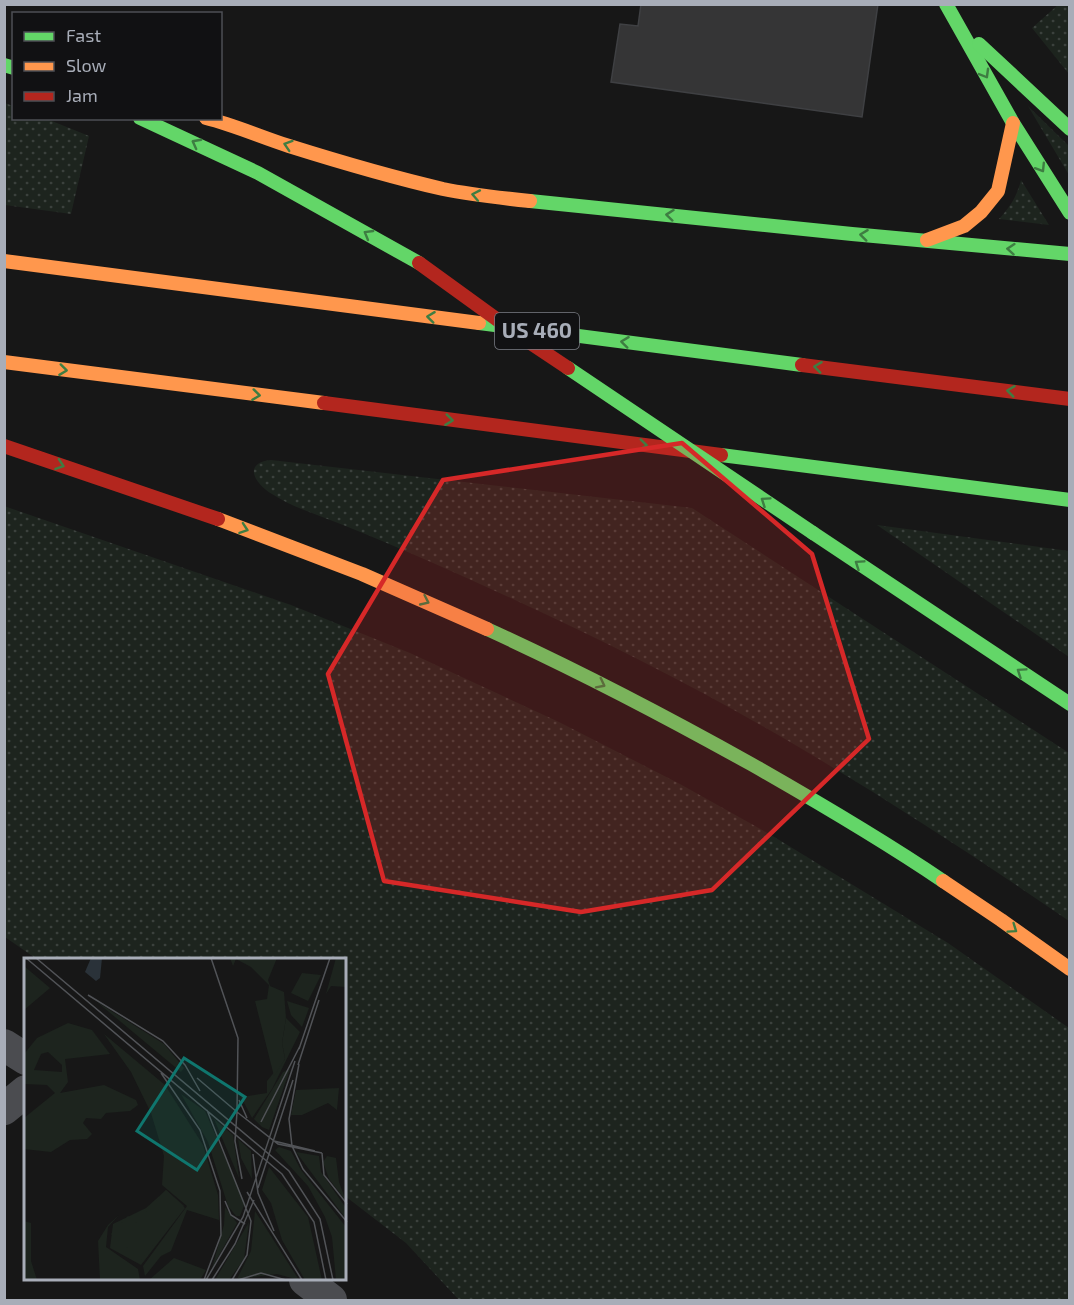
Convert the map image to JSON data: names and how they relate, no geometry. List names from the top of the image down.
{
  "streets": {
    "main road": ["US 460"]
  },
  "legend": ["Fast", "Slow", "Jam"]
}
